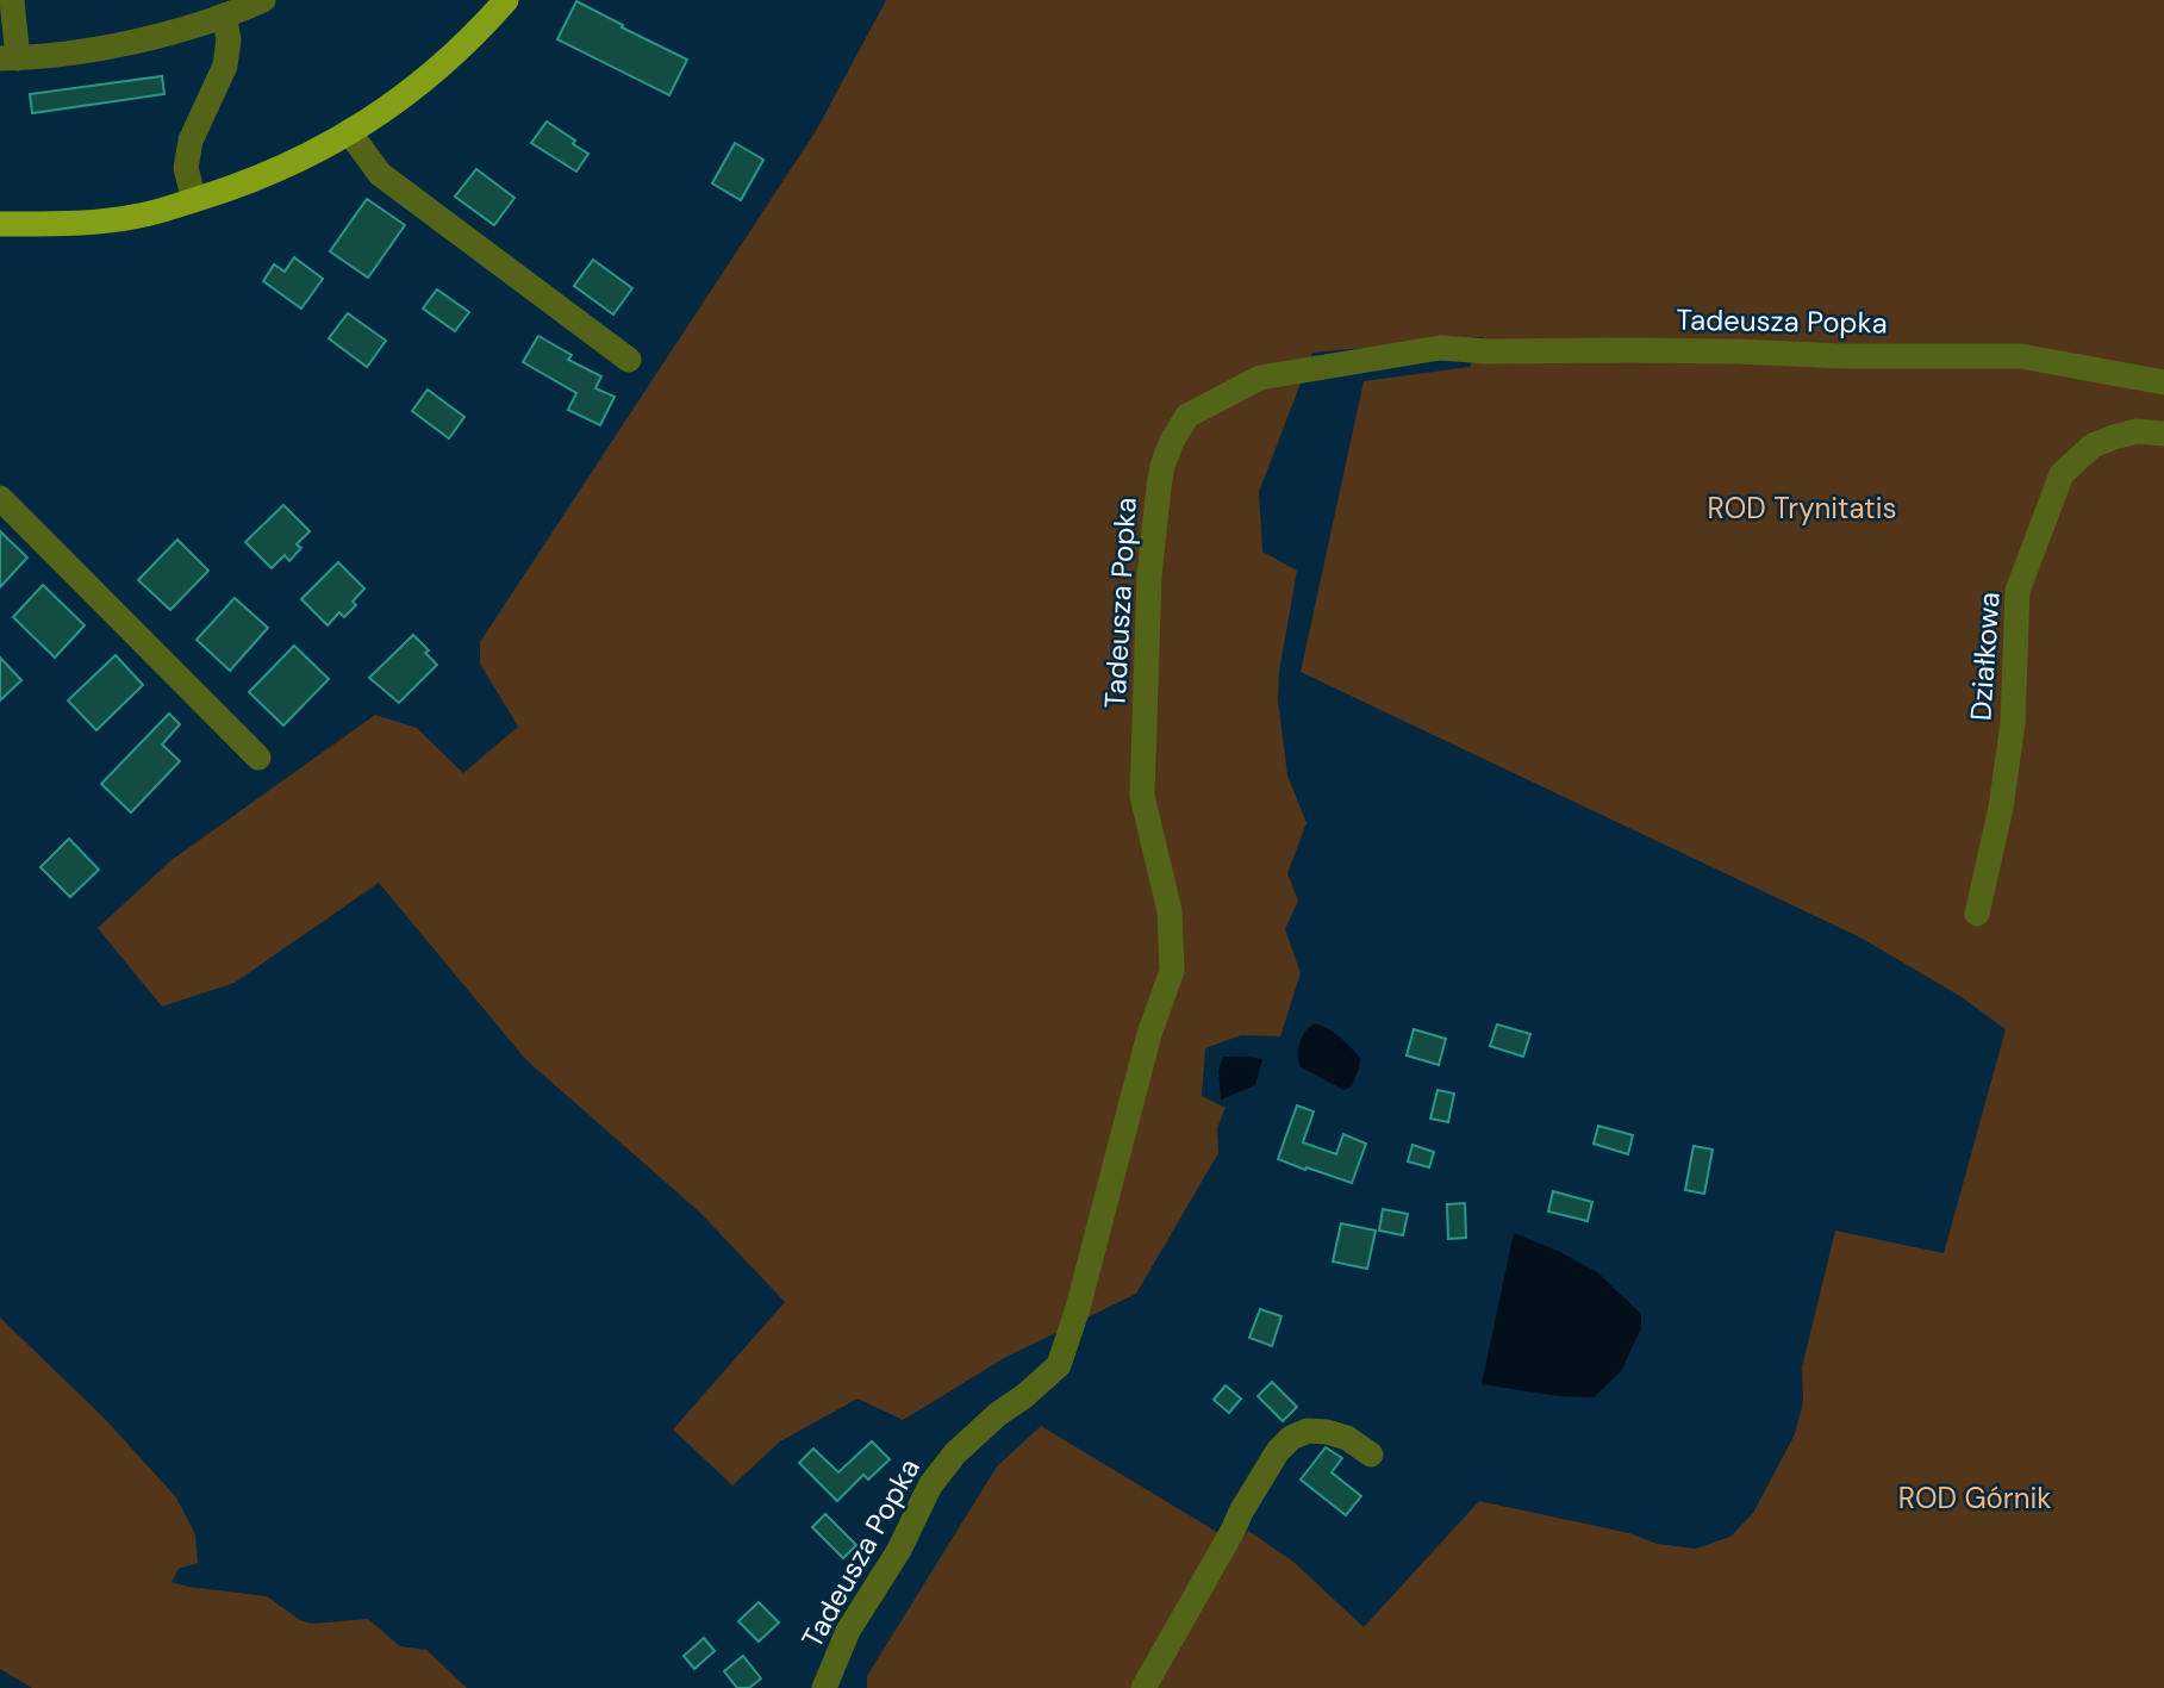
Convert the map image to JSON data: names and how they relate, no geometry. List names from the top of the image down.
{
  "streets": {
    "street": ["Tadeusza Popka", "Działkowa"]
  },
  "parks": ["ROD Trynitatis", "ROD Górnik"]
}
